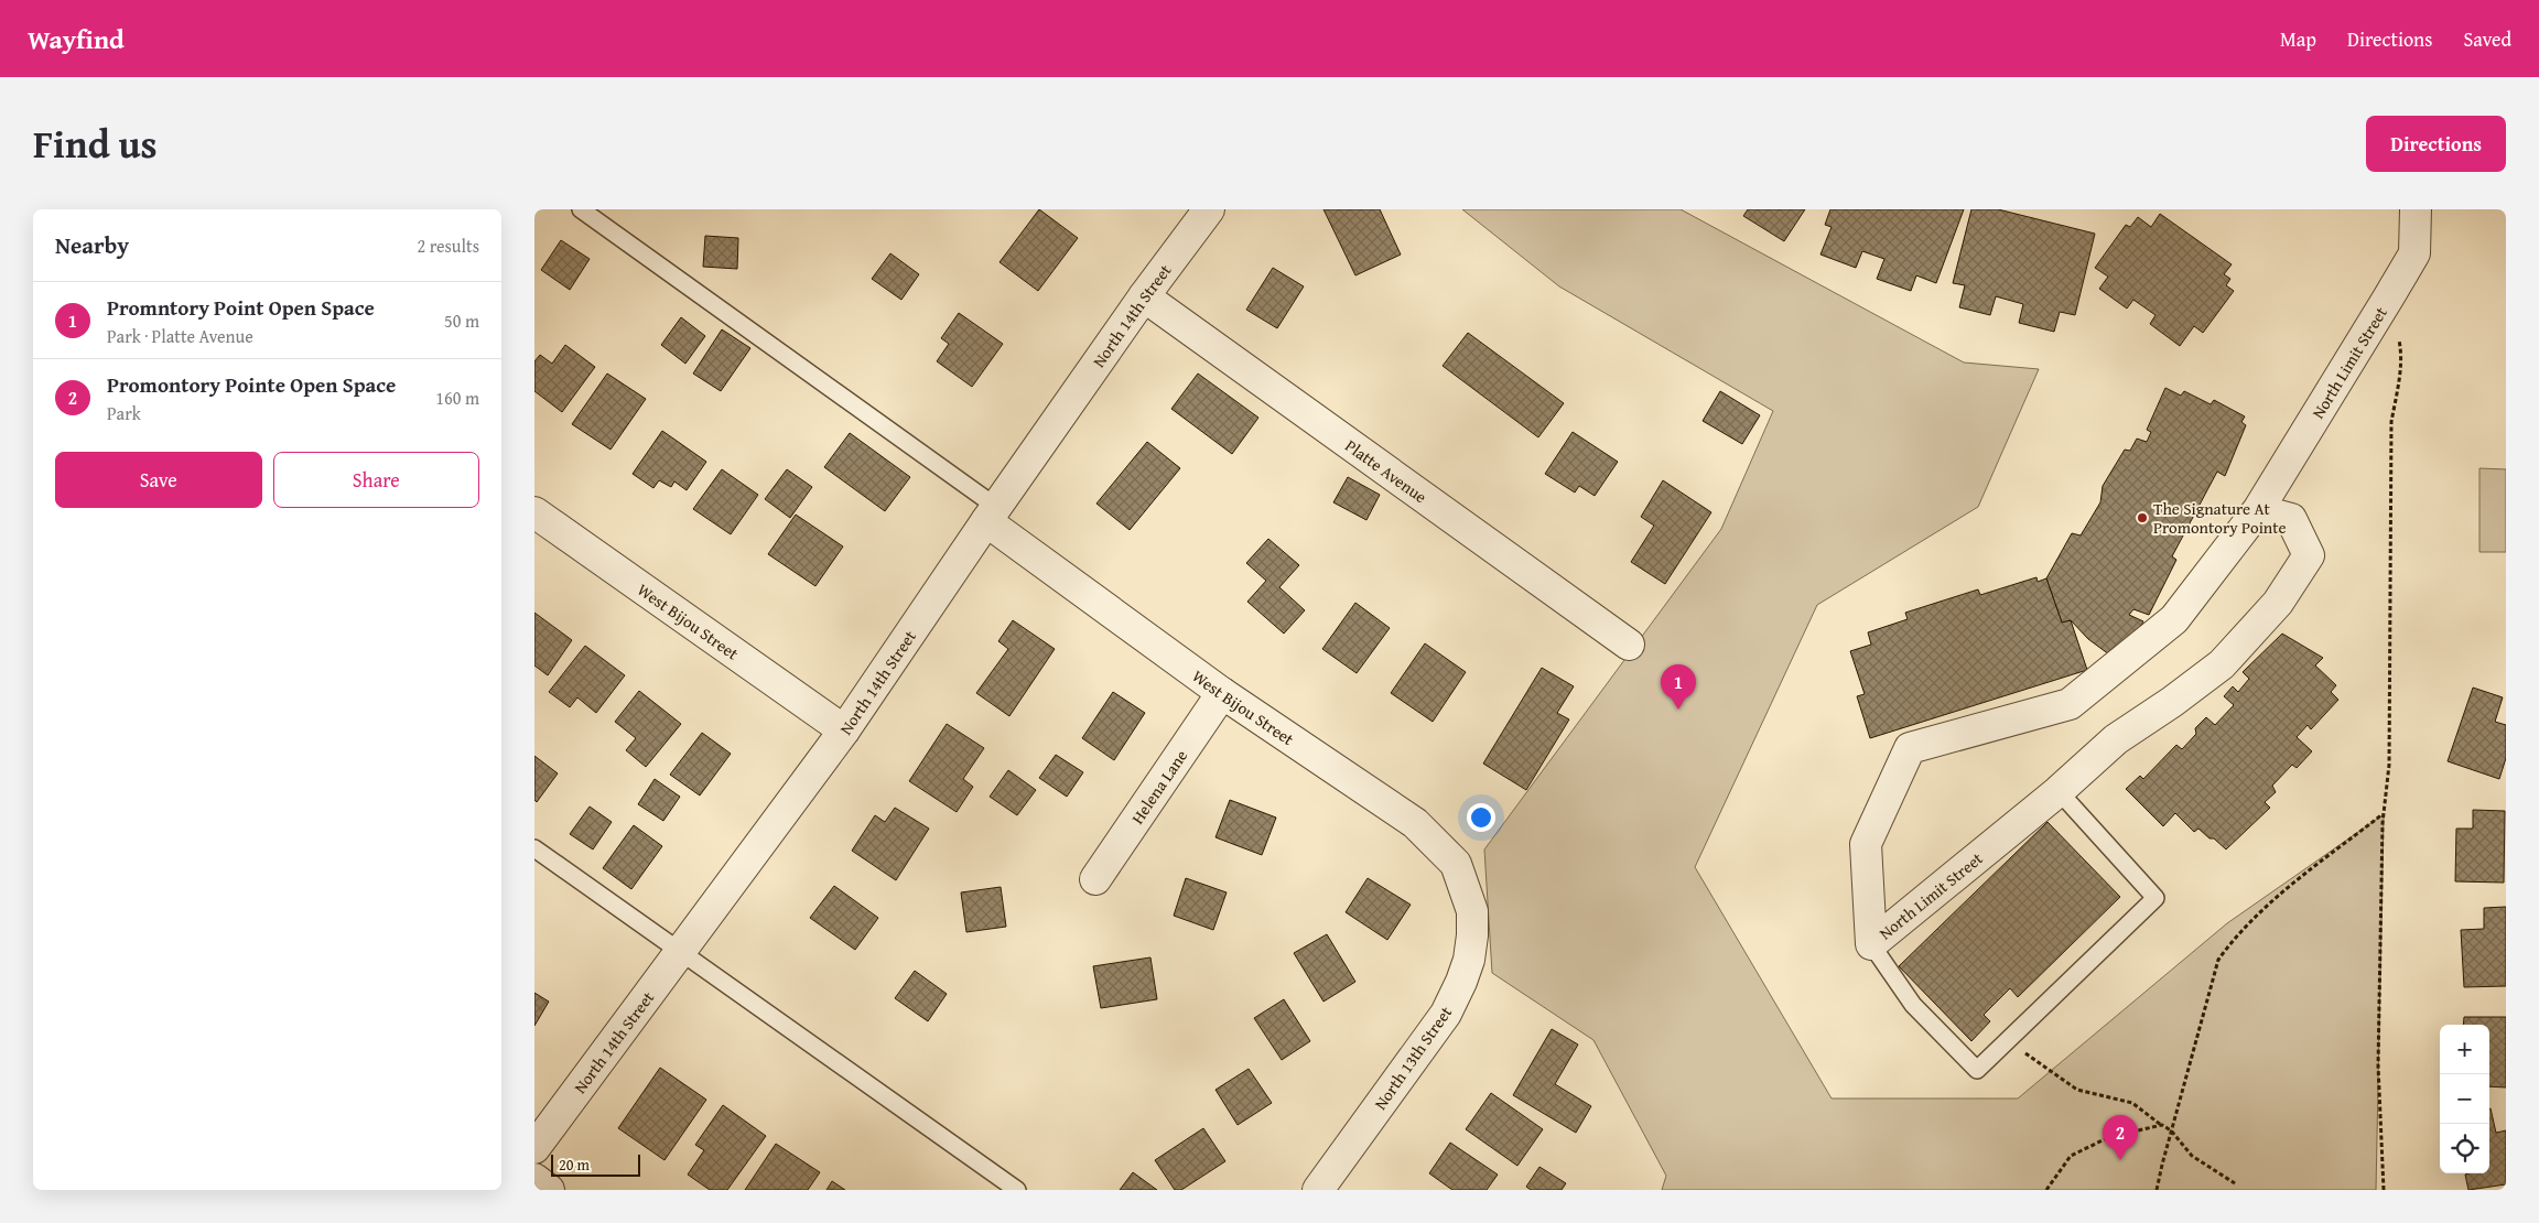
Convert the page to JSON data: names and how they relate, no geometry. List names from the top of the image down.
{
  "streets": {
    "street": [
      "North 14th Street",
      "North Limit Street",
      "Platte Avenue",
      "West Bijou Street",
      "Helena Lane",
      "North 13th Street"
    ]
  },
  "crossings": [
    ["North 14th Street", "Platte Avenue"],
    ["North 14th Street", "West Bijou Street"],
    ["West Bijou Street", "Helena Lane"],
    ["West Bijou Street", "North 13th Street"]
  ],
  "places": ["The Signature At Promontory Pointe"],
  "scale_bar": "20 m",
  "page": {
    "header": "Wayfind",
    "nav": ["Map", "Directions", "Saved"],
    "title": "Find us",
    "buttons": [
      "Directions",
      ["Save", "Share"]
    ],
    "heading": ["Nearby", "2 results"],
    "list": [
      {
        "mark": "1",
        "name": "Promntory Point Open Space",
        "note": "Park · Platte Avenue",
        "value": "50 m"
      },
      {
        "mark": "2",
        "name": "Promontory Pointe Open Space",
        "note": "Park",
        "value": "160 m"
      }
    ],
    "pins": ["1", "2"],
    "map_buttons": ["+", "−"],
    "scale": "20 m"
  }
}
